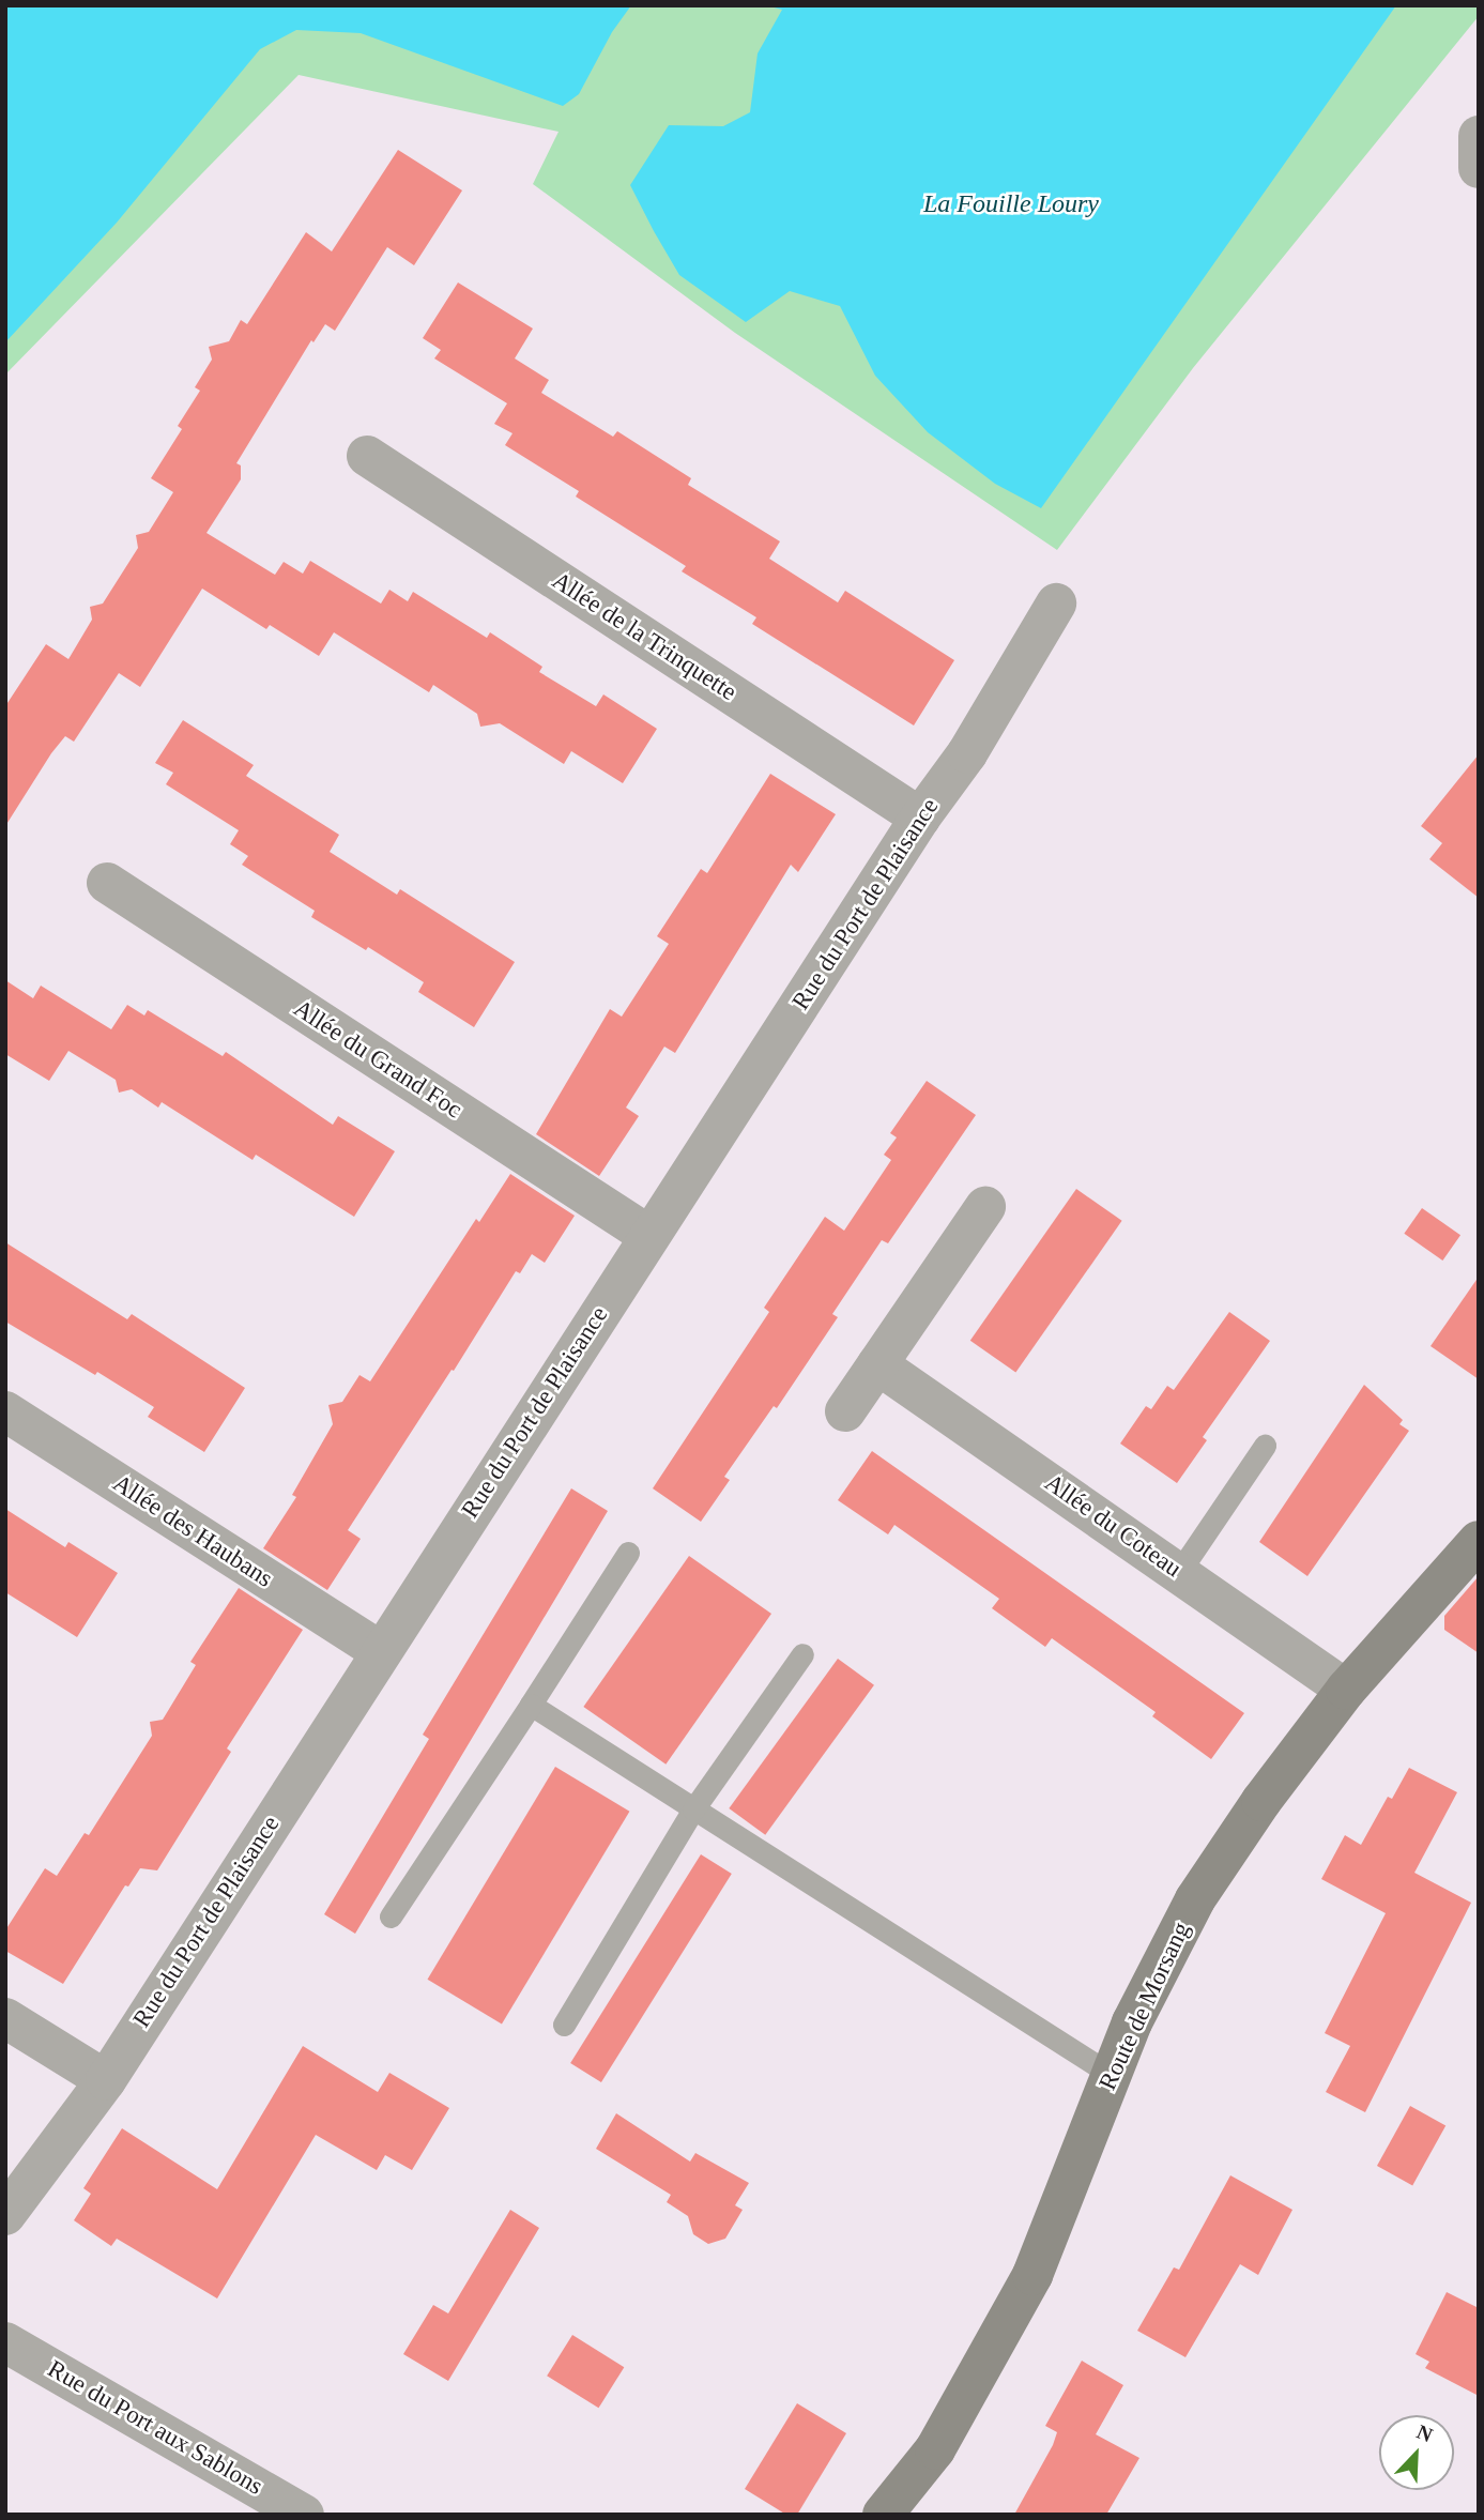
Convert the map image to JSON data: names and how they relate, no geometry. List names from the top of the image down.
{
  "streets": {
    "street": [
      "Allée de la Trinquette",
      "Rue du Port de Plaisance",
      "Allée du Grand Foc",
      "Allée du Coteau",
      "Allée des Haubans",
      "Route de Morsang",
      "Rue du Port aux Sablons"
    ]
  },
  "crossings": [
    ["Allée de la Trinquette", "Rue du Port de Plaisance"],
    ["Rue du Port de Plaisance", "Allée du Grand Foc"],
    ["Rue du Port de Plaisance", "Allée des Haubans"],
    ["Allée du Coteau", "Route de Morsang"]
  ],
  "water": ["La Fouille Loury"],
  "north": "top right"
}
